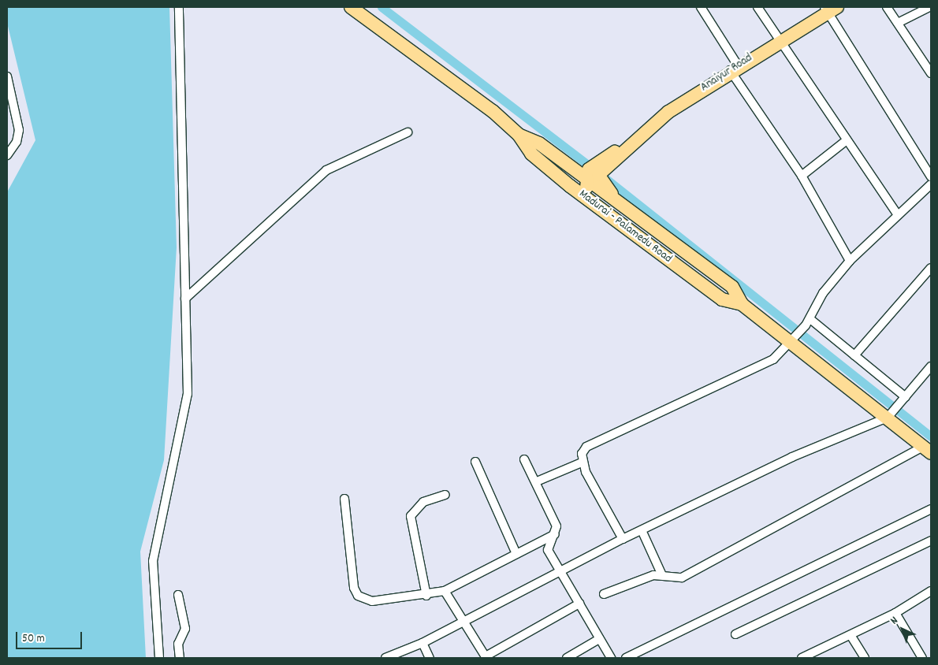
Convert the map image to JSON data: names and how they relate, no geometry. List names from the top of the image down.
{
  "streets": {
    "main road": ["Anaiyur Road", "Madurai - Palamedu Road"]
  },
  "crossings": [
    ["Anaiyur Road", "Madurai - Palamedu Road"]
  ],
  "scale_bar": "50 m",
  "north": "top left"
}
